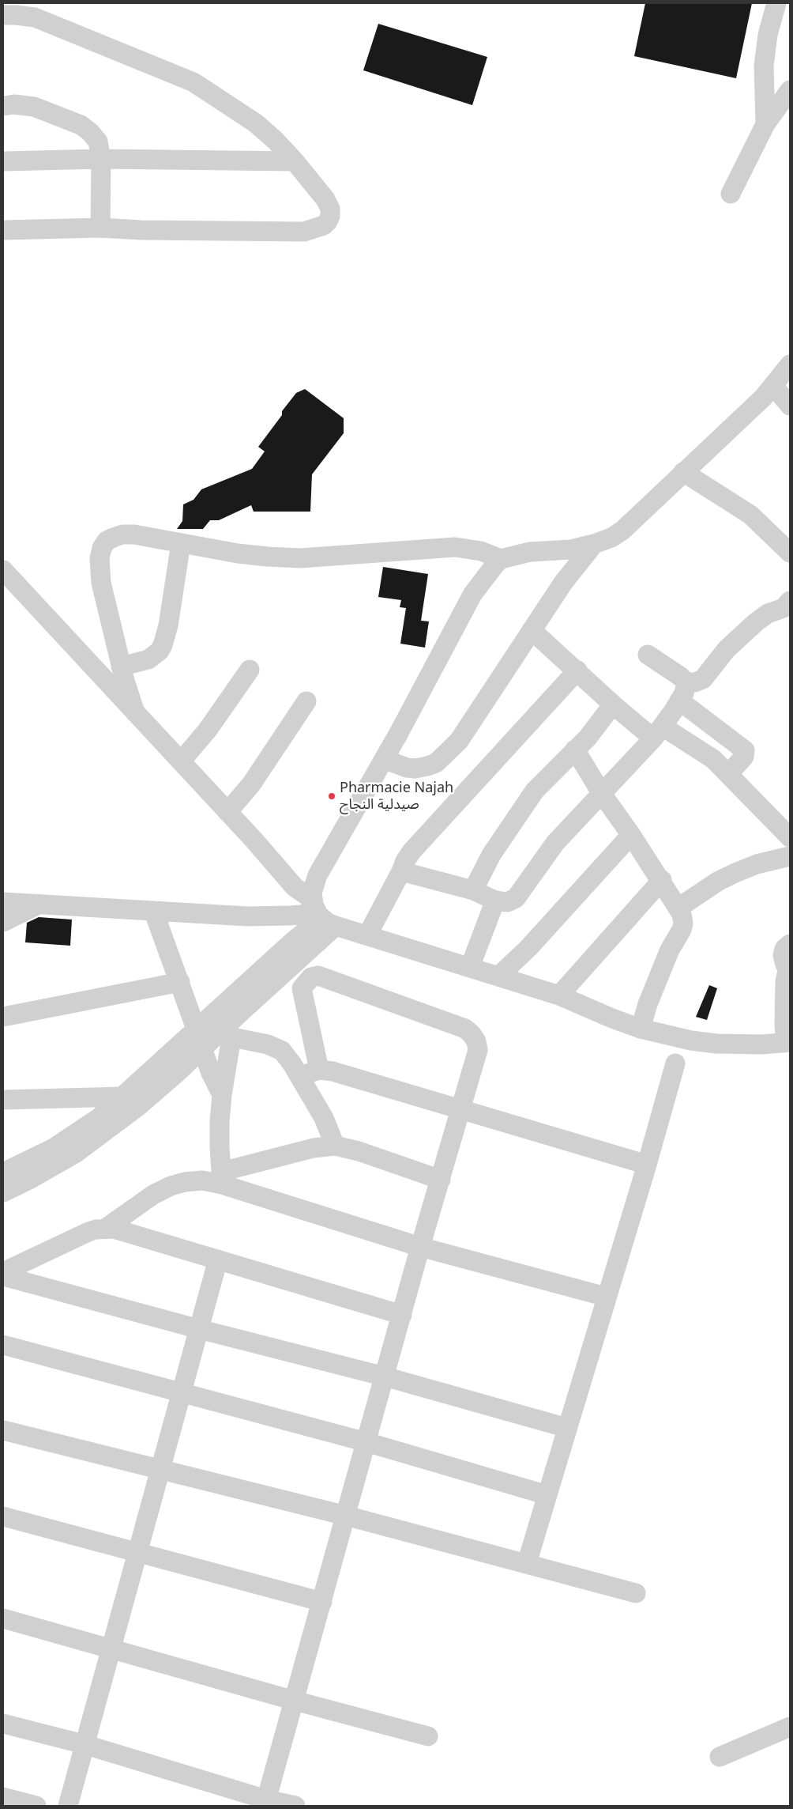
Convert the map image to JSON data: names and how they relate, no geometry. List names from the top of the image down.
{
  "places": ["Pharmacie Najah صيدلية النجاح"]
}
